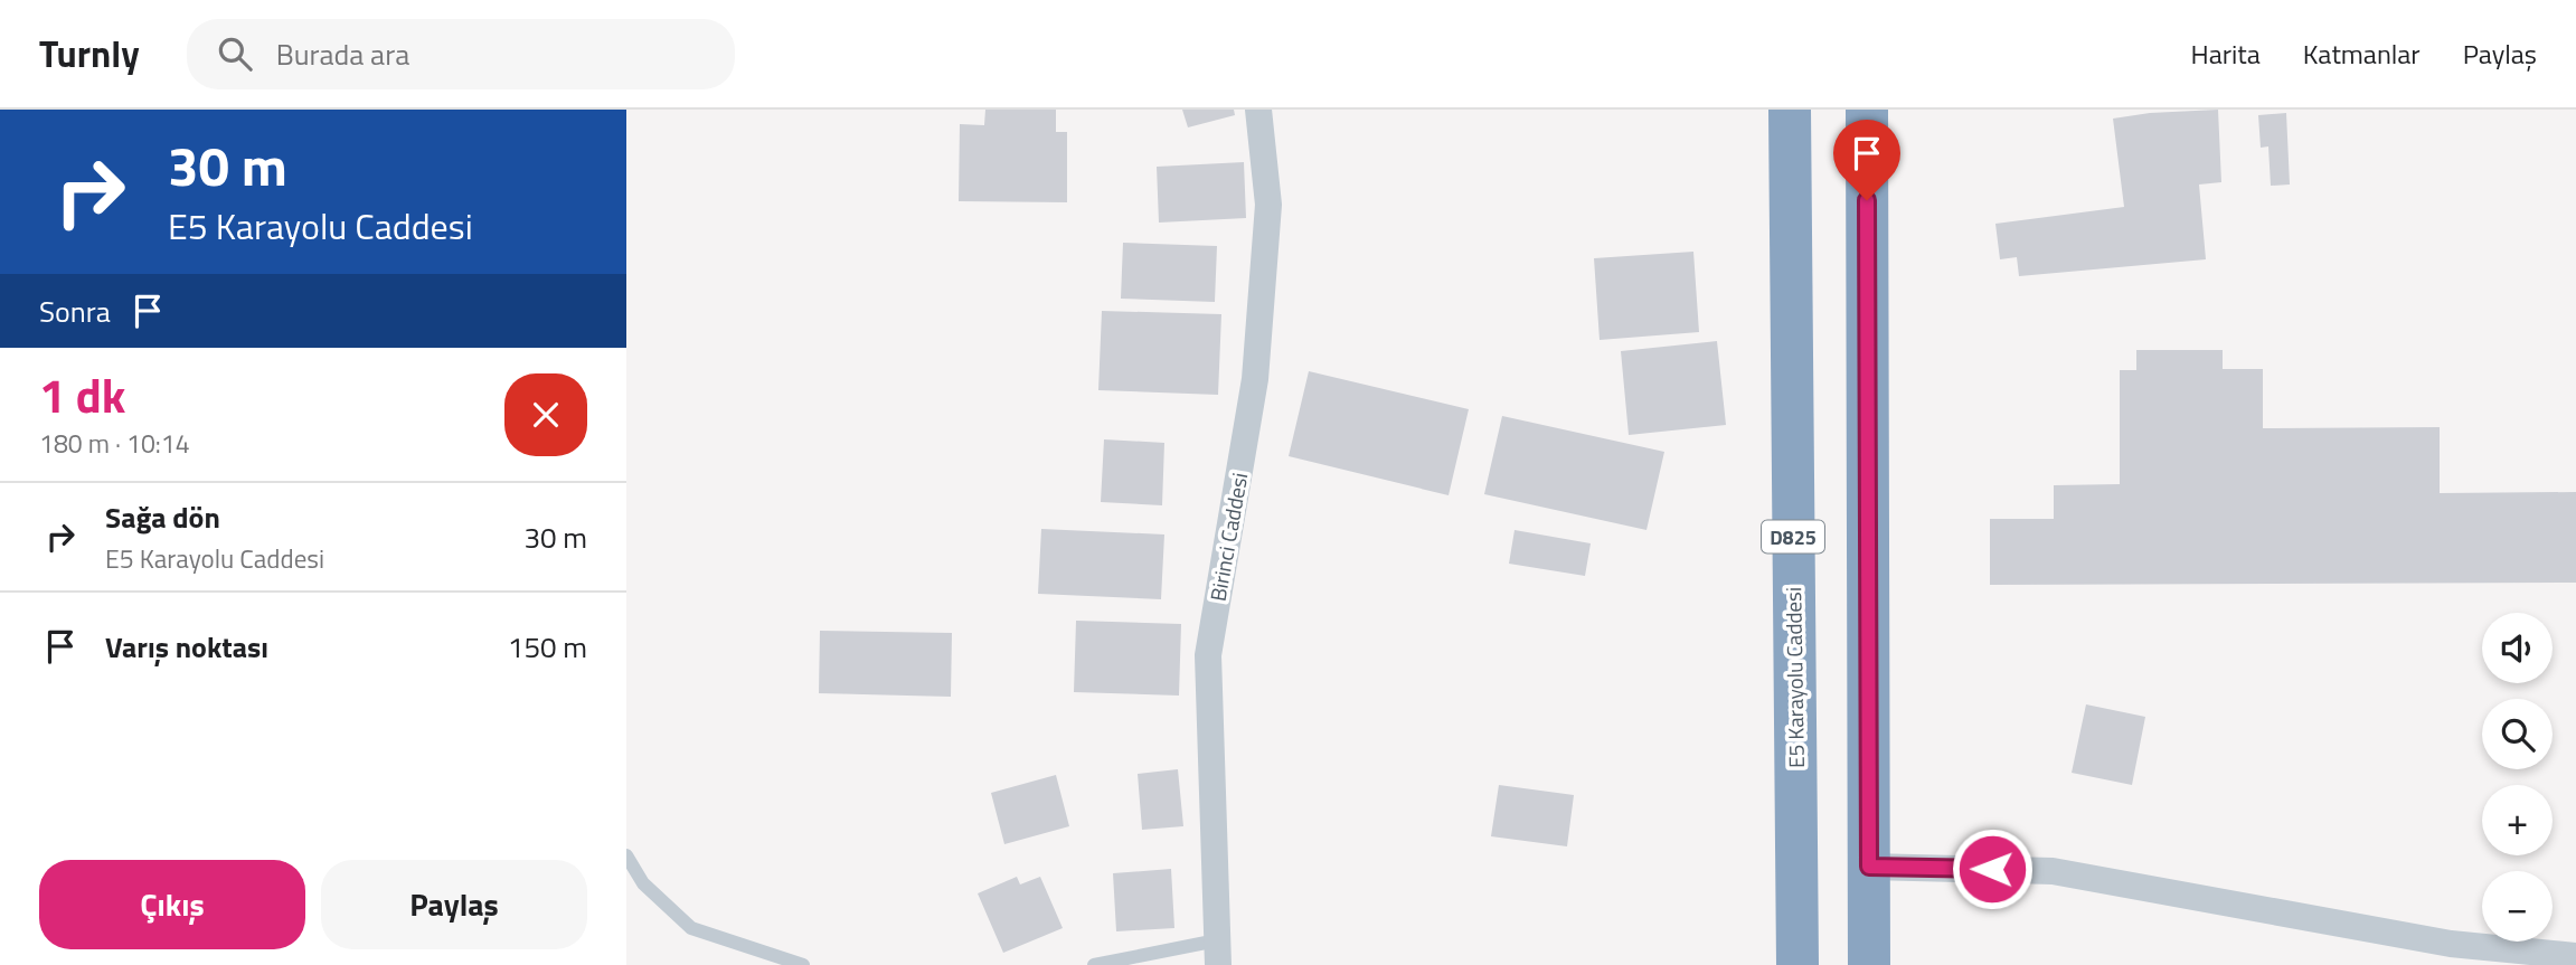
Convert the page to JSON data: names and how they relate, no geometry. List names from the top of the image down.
{
  "streets": {
    "highway": ["D825", "E5 Karayolu Caddesi"],
    "street": ["Birinci Caddesi"]
  },
  "page": {
    "header": "Turnly",
    "search": "Burada ara",
    "nav": ["Harita", "Katmanlar", "Paylaş"],
    "turn": ["30 m", "E5 Karayolu Caddesi"],
    "then": "Sonra",
    "heading": ["1 dk", "180 m · 10:14"],
    "list": [
      {
        "name": "Sağa dön",
        "note": "E5 Karayolu Caddesi",
        "value": "30 m"
      },
      {
        "name": "Varış noktası",
        "value": "150 m"
      }
    ],
    "map_buttons": ["+", "−"],
    "buttons": ["Çıkış", "Paylaş"]
  }
}
